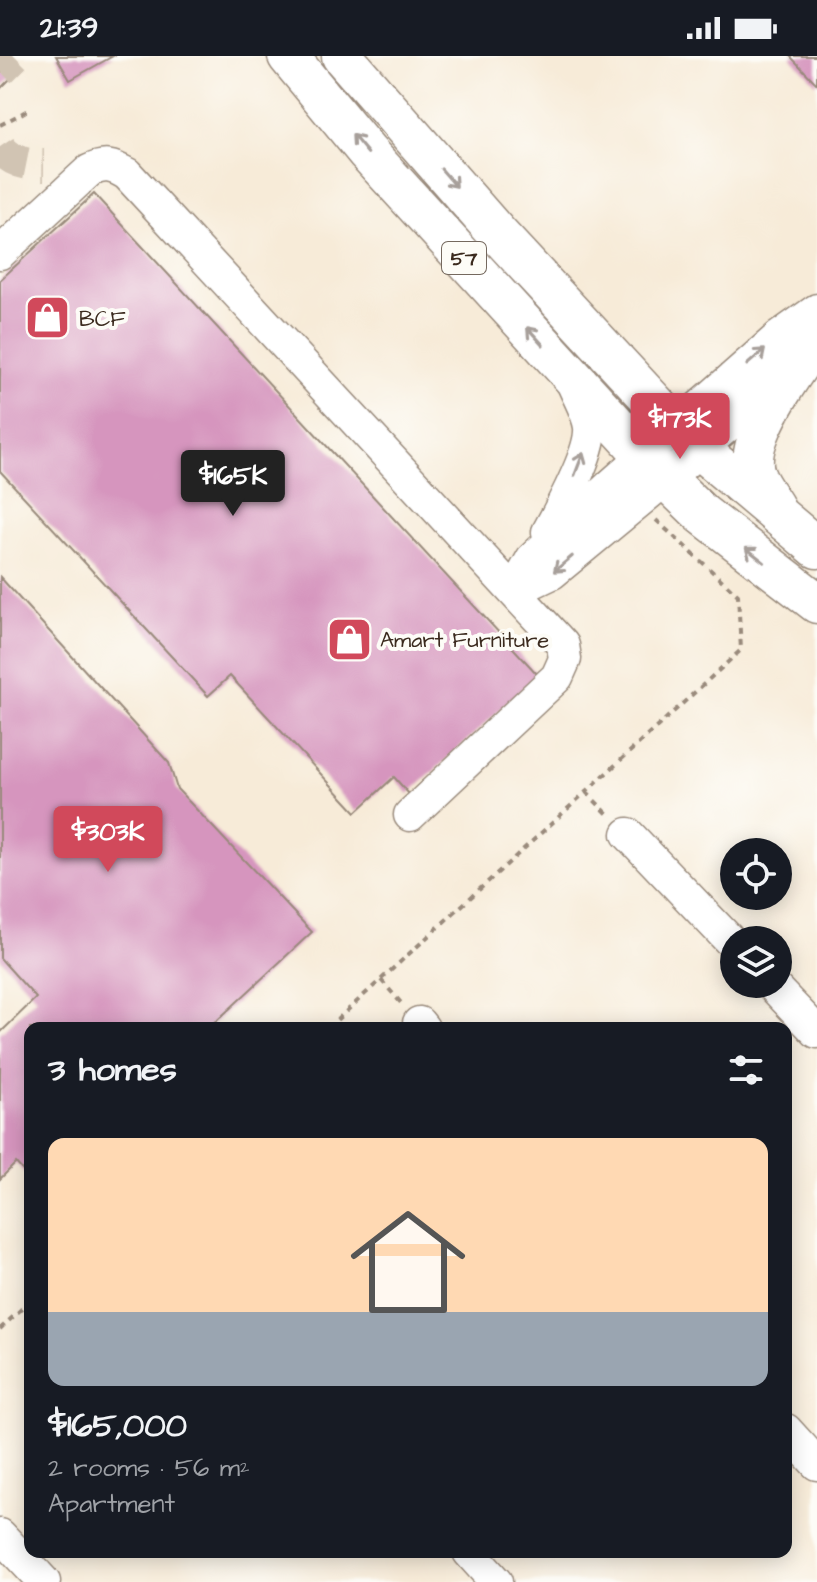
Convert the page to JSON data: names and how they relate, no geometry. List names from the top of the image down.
{
  "streets": {
    "main road": ["57"]
  },
  "places": {
    "shop": ["BCF", "Amart Furniture"]
  },
  "page": {
    "status": "21:39",
    "price": ["$173K", "$165K", "$303K"],
    "heading": "3 homes",
    "list": [
      {
        "name": "$165,000",
        "note": "2 rooms · 56 m² · Apartment"
      }
    ]
  }
}
